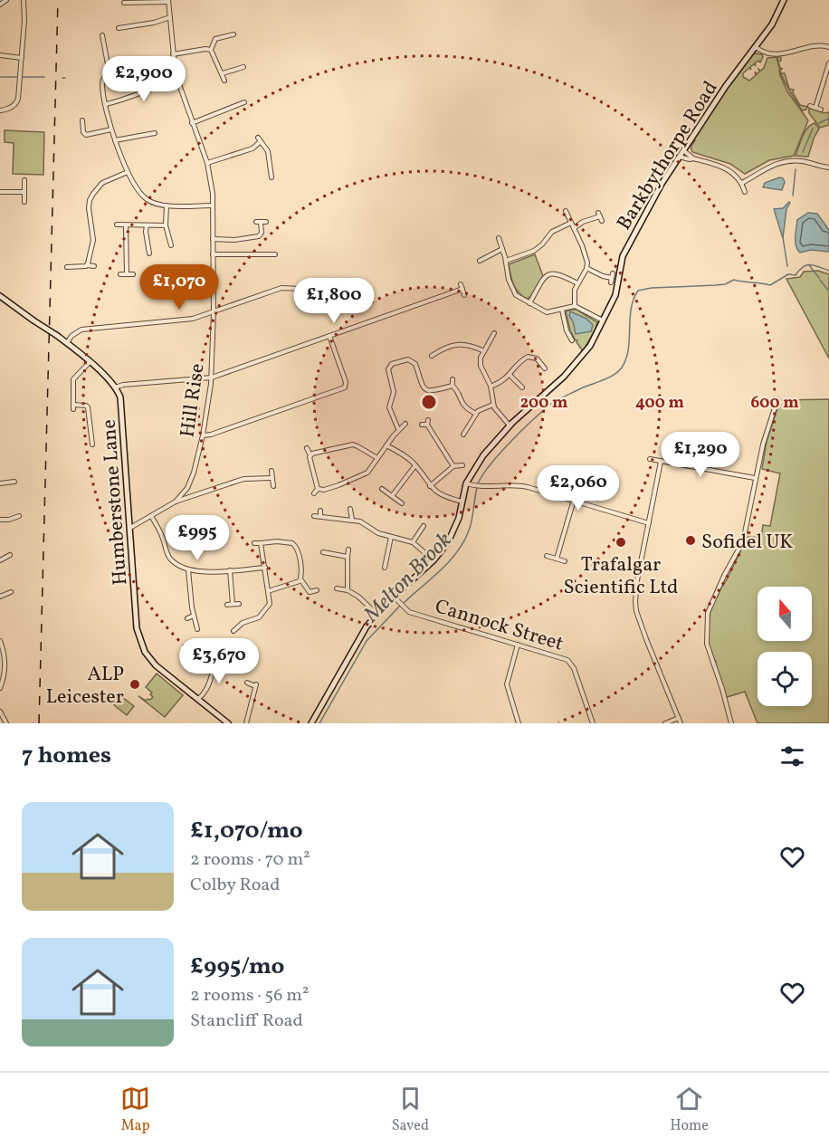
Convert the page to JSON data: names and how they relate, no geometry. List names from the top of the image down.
{
  "streets": {
    "street": [
      "Barkbythorpe Road",
      "Hill Rise",
      "Humberstone Lane",
      "Cannock Street"
    ]
  },
  "crossings": [
    ["Barkbythorpe Road", "Cannock Street"]
  ],
  "water": ["Melton Brook"],
  "places": ["Sofidel UK", "Trafalgar Scientific Ltd", "ALP Leicester"],
  "north": "top",
  "page": {
    "price": [
      "£2,900",
      "£1,070",
      "£1,800",
      "£1,290",
      "£2,060",
      "£995",
      "£3,670"
    ],
    "heading": "7 homes",
    "list": [
      {
        "name": "£1,070/mo",
        "note": "2 rooms · 70 m² · Colby Road"
      },
      {
        "name": "£995/mo",
        "note": "2 rooms · 56 m² · Stancliff Road"
      }
    ],
    "tabs": ["Map", "Saved", "Home"]
  },
  "rings": ["200 m", "400 m", "600 m"]
}
